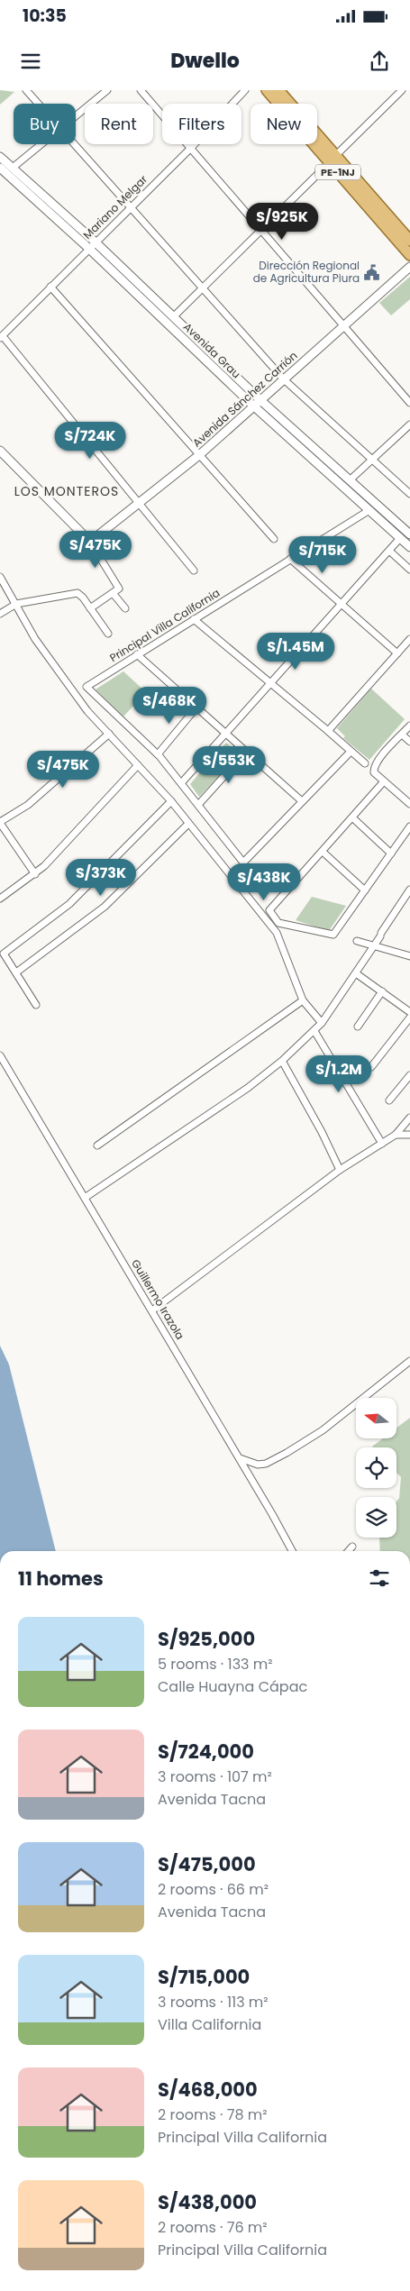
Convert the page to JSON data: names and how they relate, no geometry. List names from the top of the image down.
{
  "streets": {
    "main road": ["PE-1NJ"],
    "street": [
      "Mariano Melgar",
      "Avenida Grau",
      "Avenida Sánchez Carrión",
      "Principal Villa California",
      "Guillermo Irazola"
    ]
  },
  "crossings": [
    ["Mariano Melgar", "Avenida Grau"],
    ["Avenida Grau", "Avenida Sánchez Carrión"],
    ["Avenida Grau", "Principal Villa California"]
  ],
  "districts": ["LOS MONTEROS"],
  "places": {
    "public building": ["Dirección Regional de Agricultura Piura"]
  },
  "north": "left",
  "page": {
    "status": "10:35",
    "header": "Dwello",
    "chip": [
      "Buy",
      "Rent",
      "Filters",
      "New"
    ],
    "price": [
      "S/925K",
      "S/724K",
      "S/475K",
      "S/715K",
      "S/1.45M",
      "S/468K",
      "S/553K",
      "S/475K",
      "S/373K",
      "S/438K",
      "S/1.2M"
    ],
    "heading": "11 homes",
    "list": [
      {
        "name": "S/925,000",
        "note": "5 rooms · 133 m² · Calle Huayna Cápac"
      },
      {
        "name": "S/724,000",
        "note": "3 rooms · 107 m² · Avenida Tacna"
      },
      {
        "name": "S/475,000",
        "note": "2 rooms · 66 m² · Avenida Tacna"
      },
      {
        "name": "S/715,000",
        "note": "3 rooms · 113 m² · Villa California"
      },
      {
        "name": "S/468,000",
        "note": "2 rooms · 78 m² · Principal Villa California"
      },
      {
        "name": "S/438,000",
        "note": "2 rooms · 76 m² · Principal Villa California"
      }
    ]
  }
}
